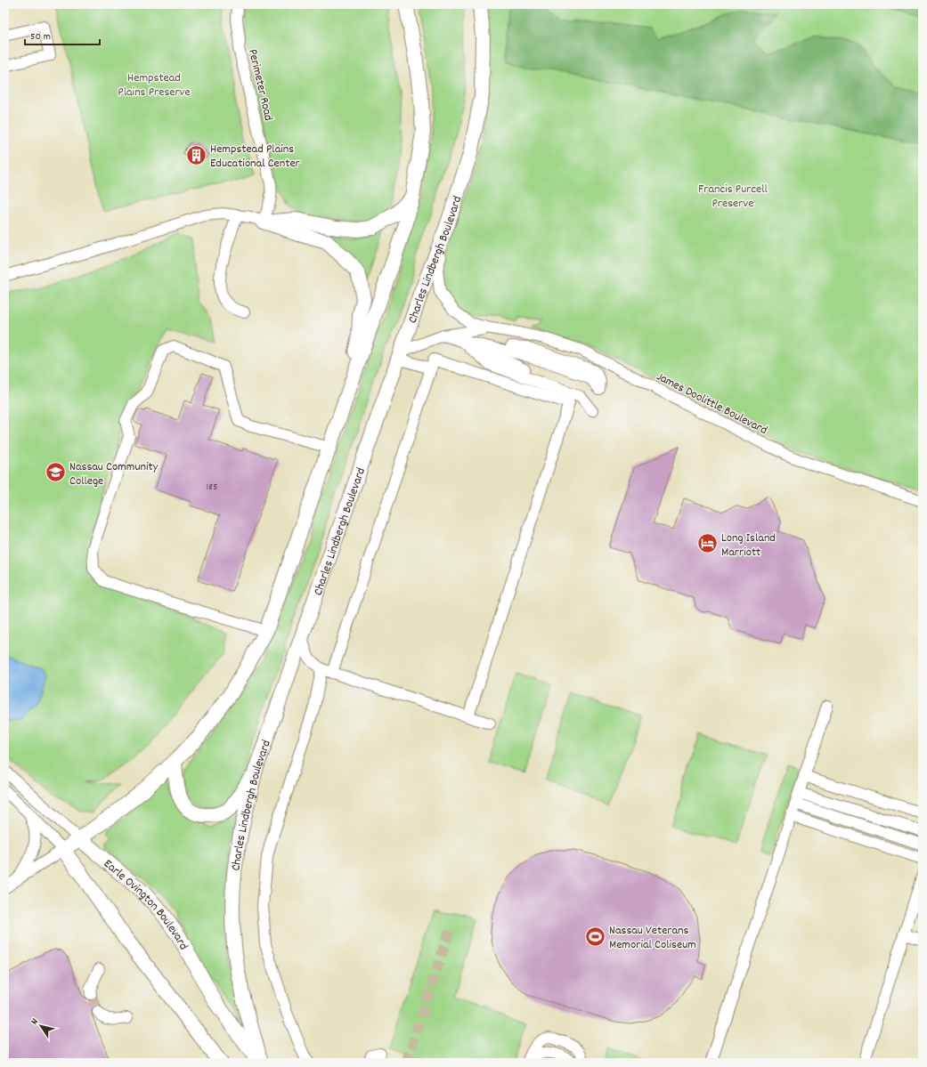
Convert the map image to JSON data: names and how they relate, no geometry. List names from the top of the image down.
{
  "streets": {
    "main road": ["Charles Lindbergh Boulevard", "Earle Ovington Boulevard"],
    "street": ["Perimeter Road", "James Doolittle Boulevard"]
  },
  "crossings": [
    ["Charles Lindbergh Boulevard", "James Doolittle Boulevard"],
    ["Charles Lindbergh Boulevard", "Earle Ovington Boulevard"]
  ],
  "parks": ["Hempstead Plains Preserve", "Francis Purcell Preserve"],
  "places": {
    "building": ["Hempstead Plains Educational Center"],
    "school or university": ["Nassau Community College"],
    "hotel": ["Long Island Marriott"],
    "sports": ["Nassau Veterans Memorial Coliseum"]
  },
  "house_numbers": ["185"],
  "scale_bar": "50 m",
  "north": "top left"
}
